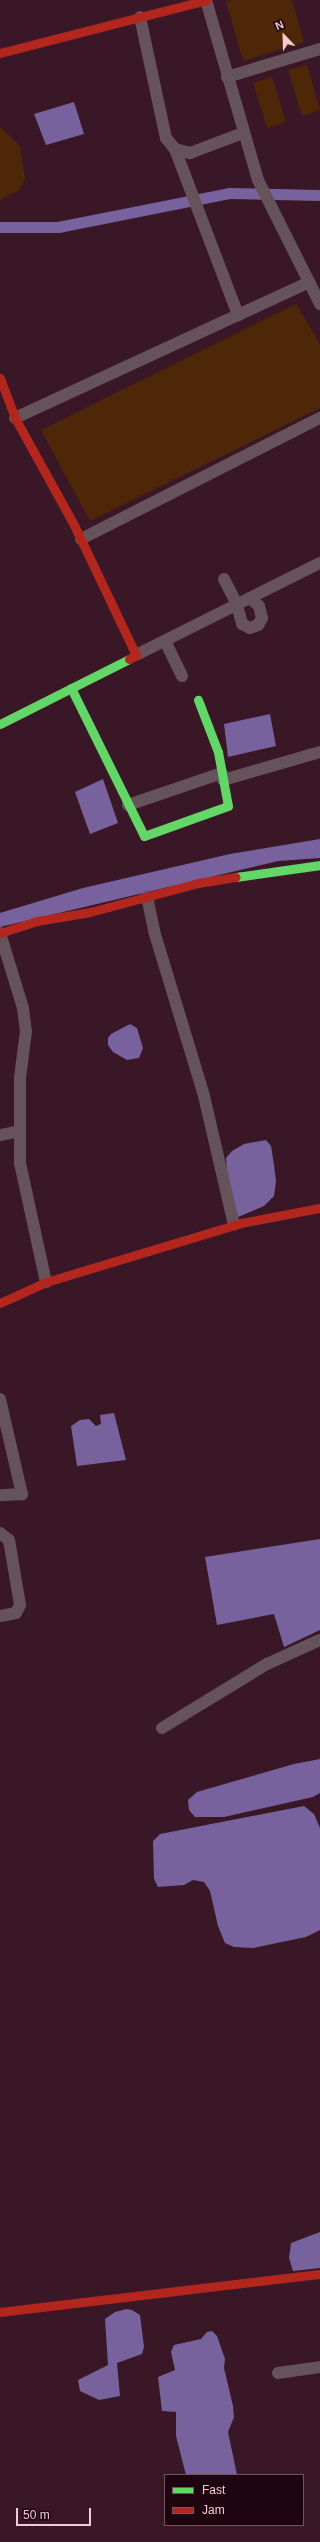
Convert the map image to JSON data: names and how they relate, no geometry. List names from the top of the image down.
{
  "legend": ["Fast", "Jam"],
  "scale_bar": "50 m",
  "north": "top left"
}
